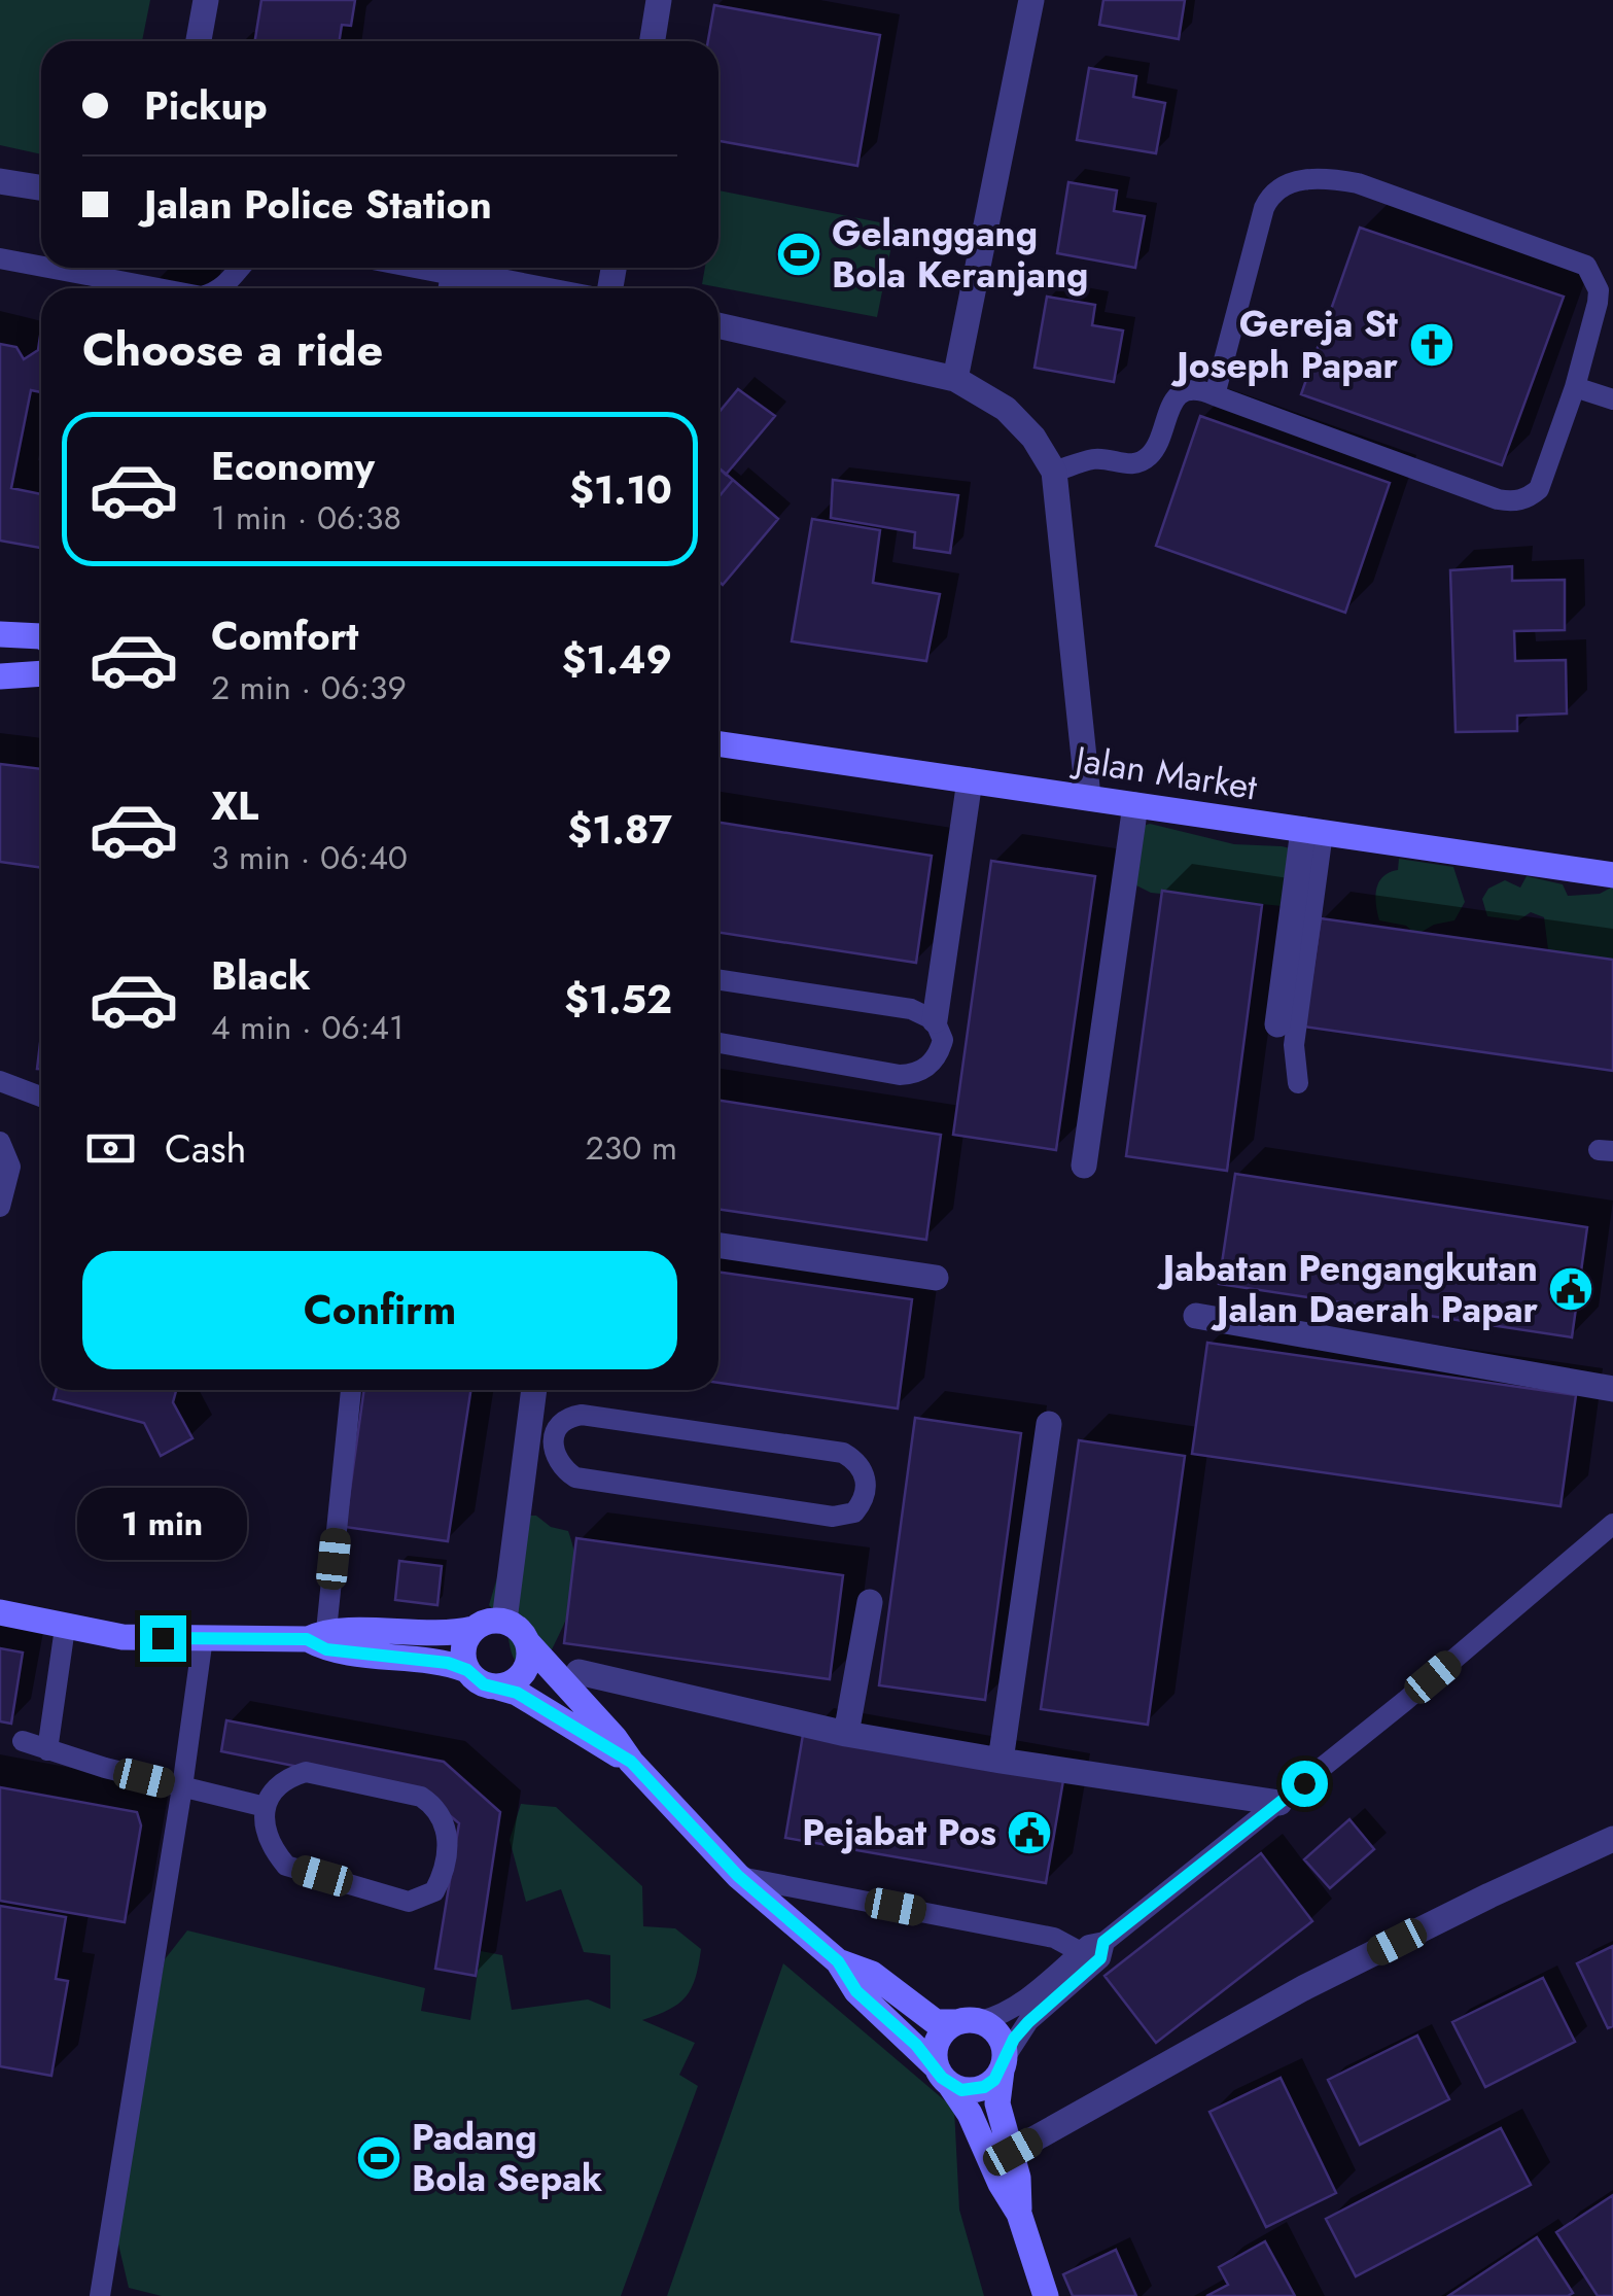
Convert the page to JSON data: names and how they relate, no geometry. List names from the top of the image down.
{
  "streets": {
    "street": ["Jalan Market"]
  },
  "places": {
    "sports": ["Gelanggang Bola Keranjang", "Padang Bola Sepak"],
    "church": ["Gereja St Joseph Papar"],
    "public building": ["Jabatan Pengangkutan Jalan Daerah Papar", "Pejabat Pos"]
  },
  "page": {
    "banner": ["Pickup", "Jalan Police Station"],
    "heading": "Choose a ride",
    "list": [
      {
        "name": "Economy",
        "note": "1 min · 06:38",
        "value": "$1.10"
      },
      {
        "name": "Comfort",
        "note": "2 min · 06:39",
        "value": "$1.49"
      },
      {
        "name": "XL",
        "note": "3 min · 06:40",
        "value": "$1.87"
      },
      {
        "name": "Black",
        "note": "4 min · 06:41",
        "value": "$1.52"
      }
    ],
    "pay": ["Cash", "230 m"],
    "buttons": "Confirm",
    "bubble": "1 min"
  }
}
